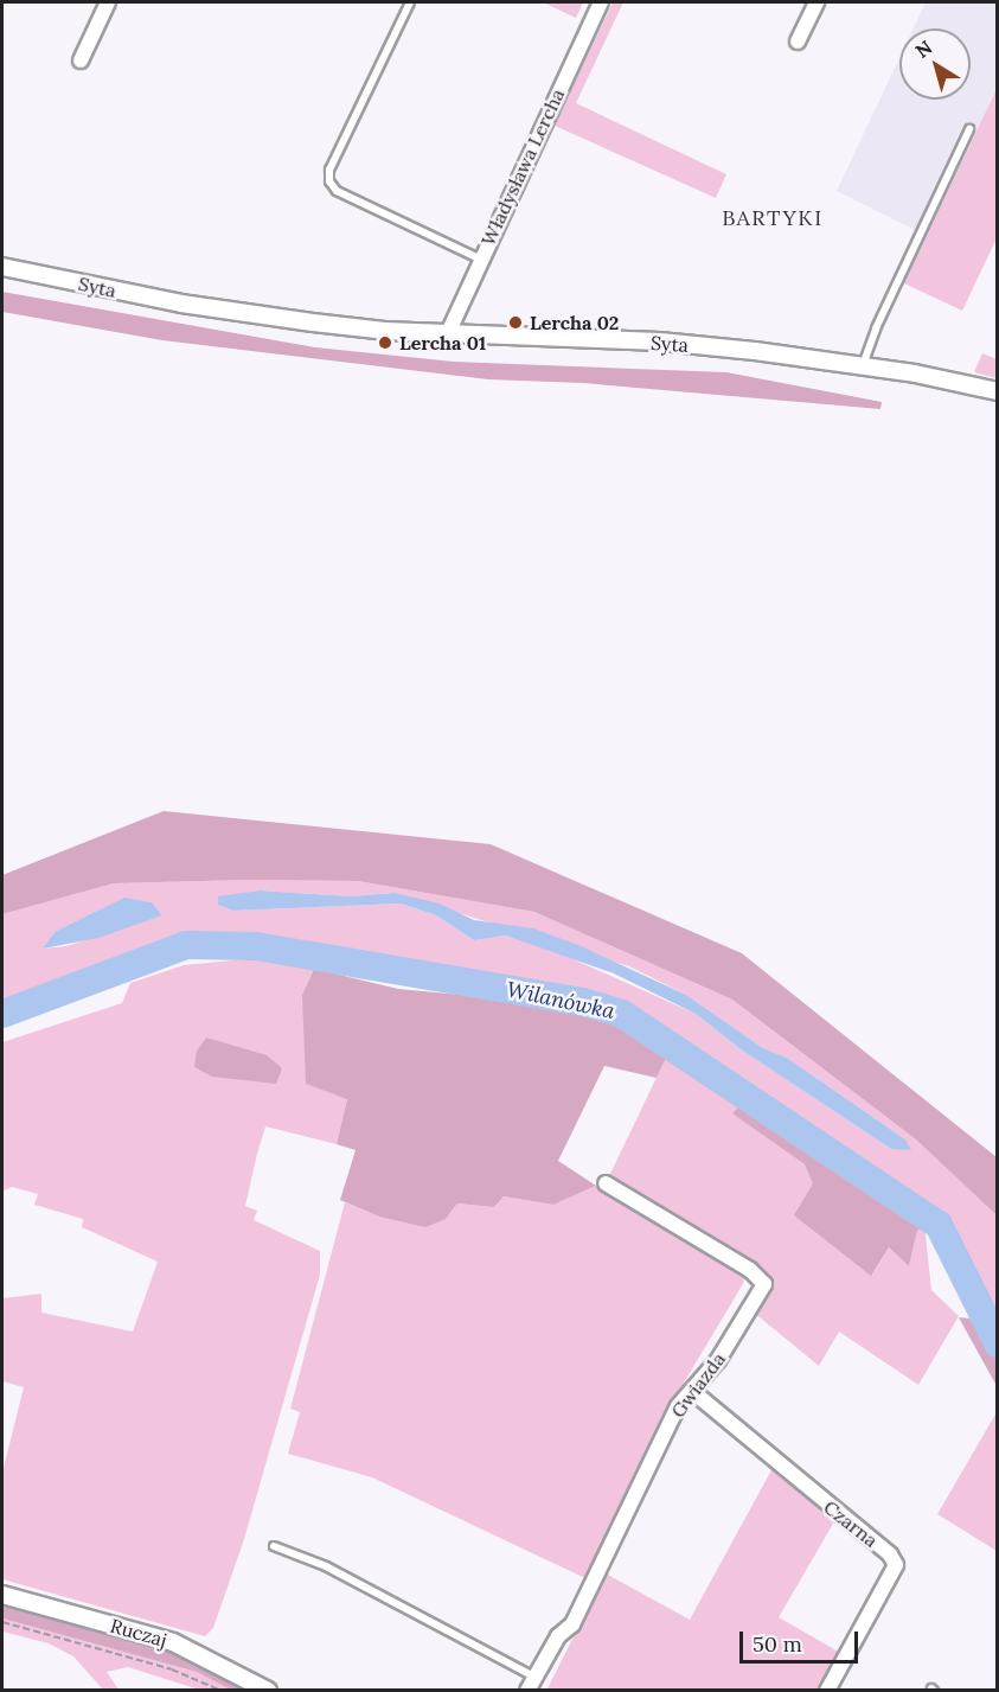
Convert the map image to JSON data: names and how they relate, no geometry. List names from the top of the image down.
{
  "streets": {
    "street": [
      "Władysława Lercha",
      "Syta",
      "Gwiazda",
      "Czarna",
      "Ruczaj"
    ]
  },
  "crossings": [
    ["Władysława Lercha", "Syta"],
    ["Gwiazda", "Czarna"]
  ],
  "districts": ["BARTYKI"],
  "water": ["Wilanówka"],
  "places": ["Lercha 02", "Lercha 01"],
  "scale_bar": "50 m",
  "north": "top left"
}
